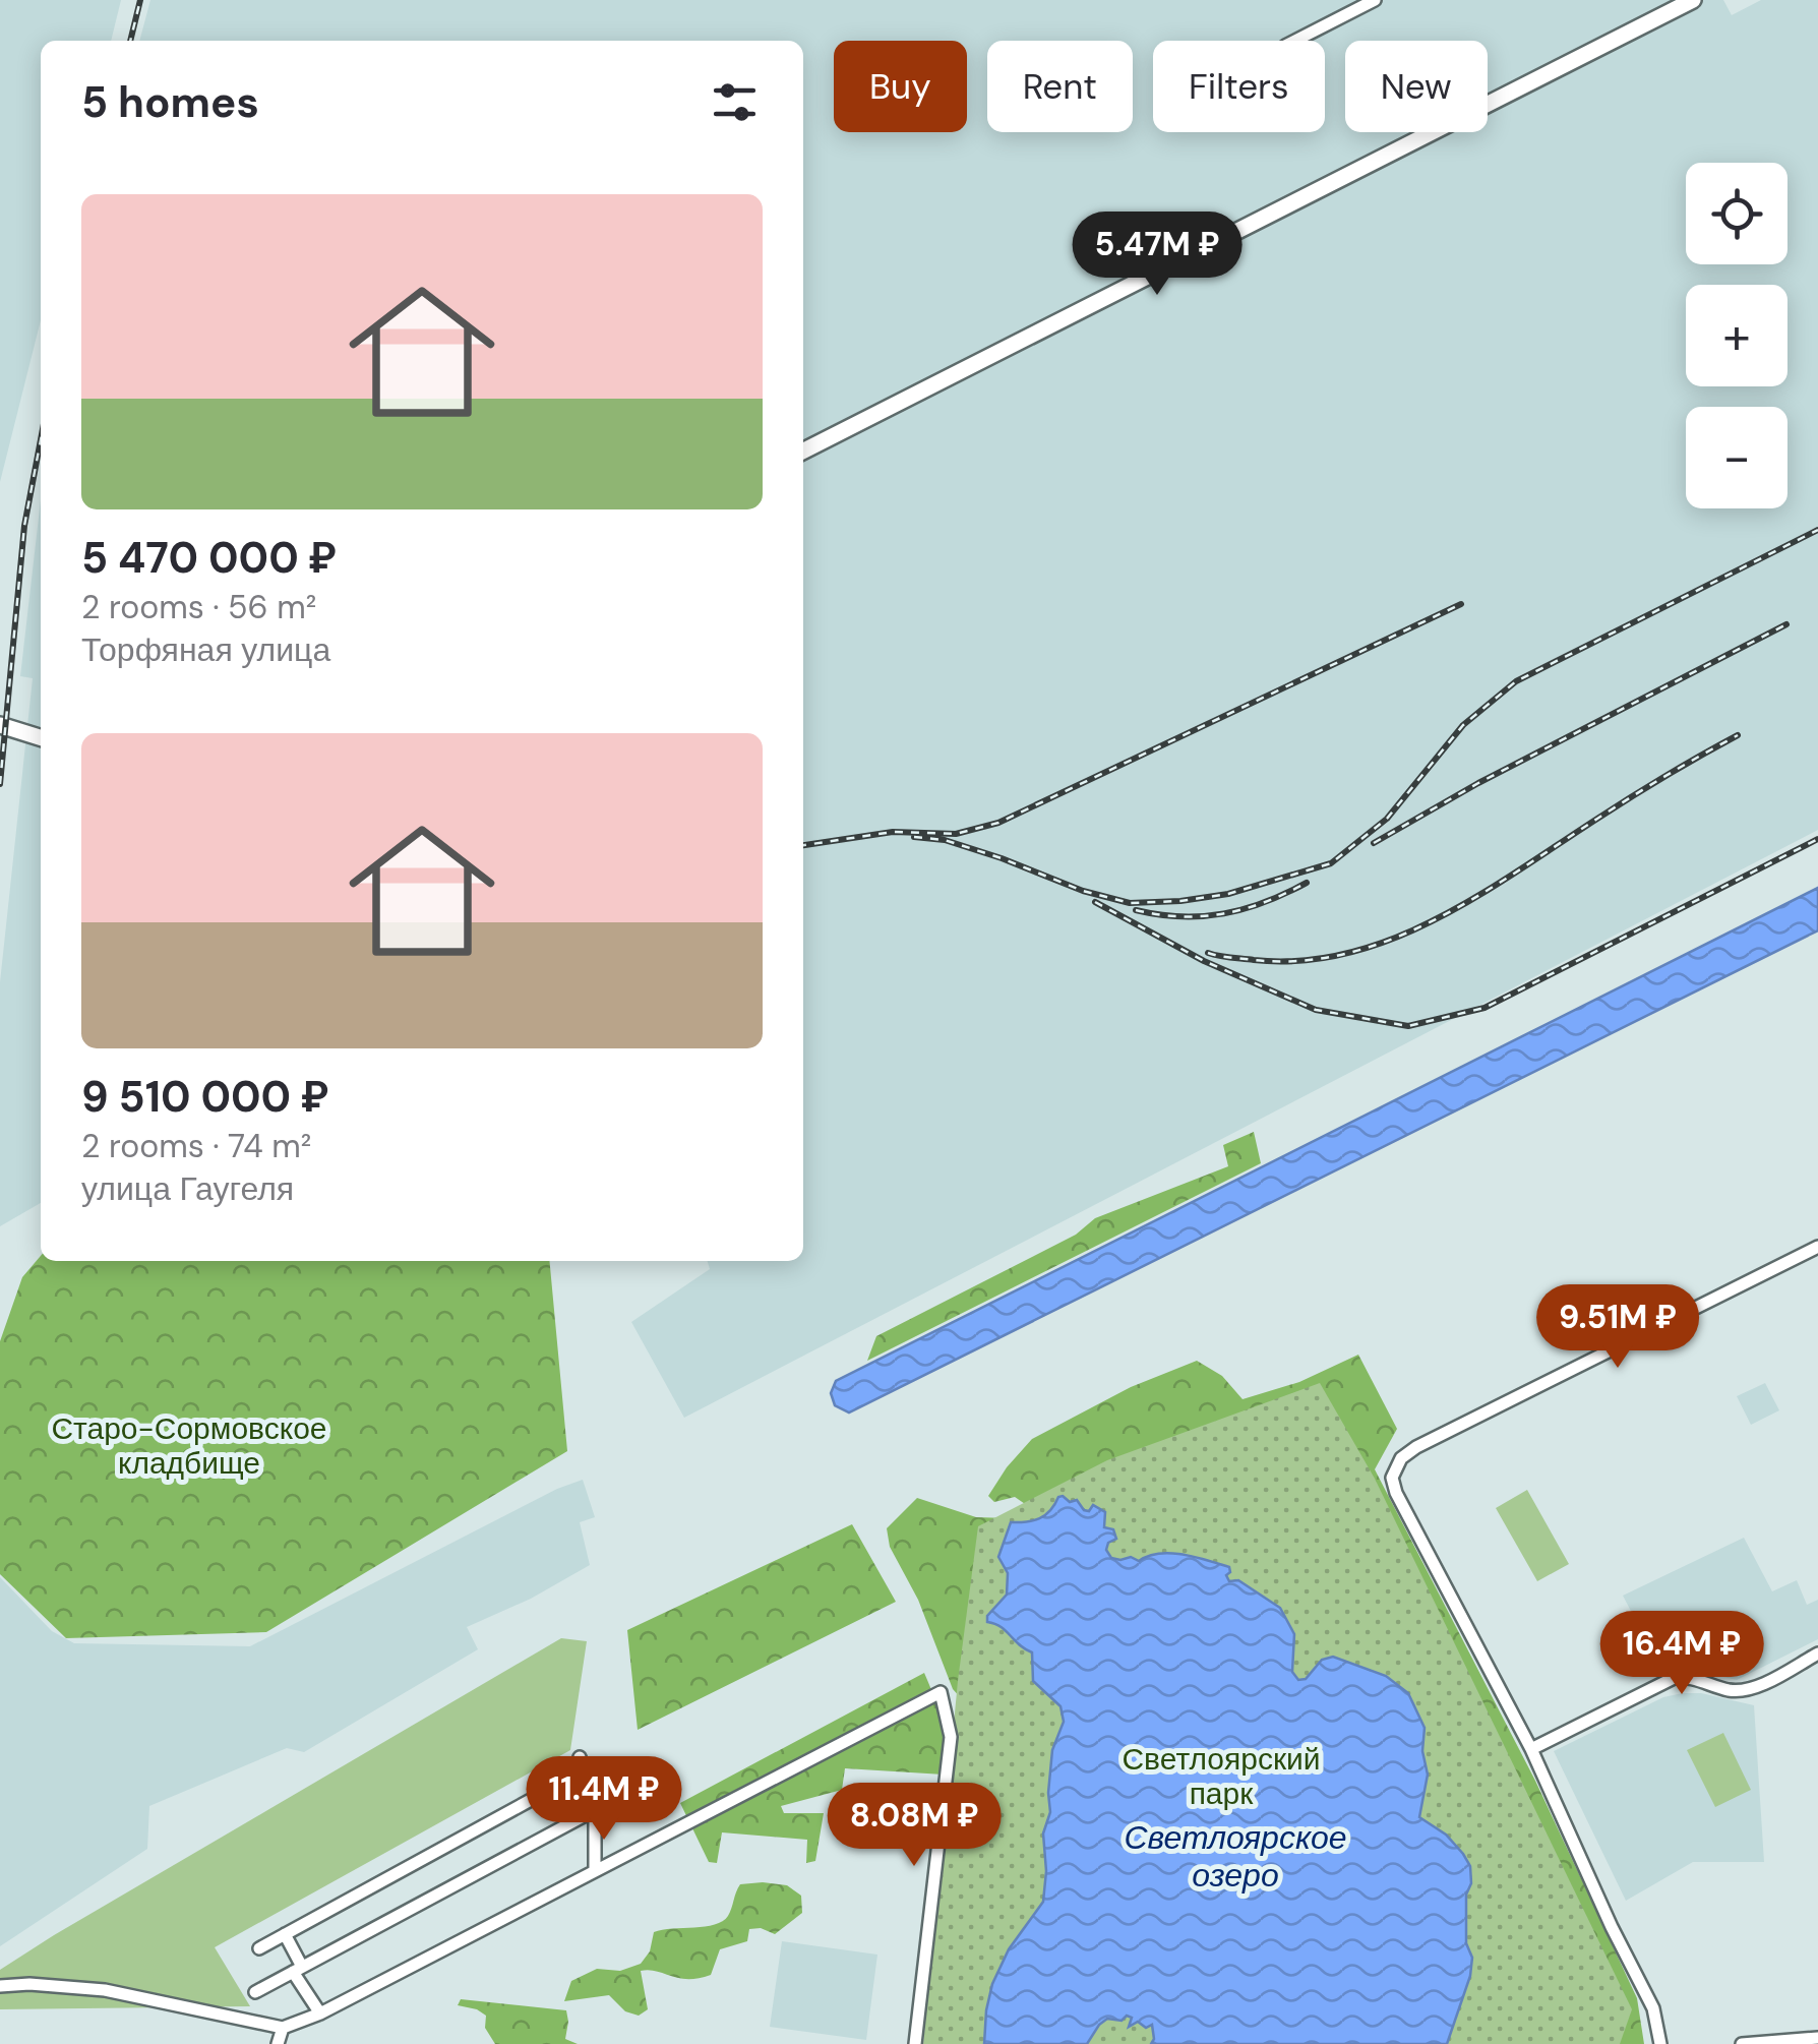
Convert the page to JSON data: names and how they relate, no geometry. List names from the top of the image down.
{
  "water": ["Светлоярское озеро"],
  "parks": ["Старо-Сормовское кладбище", "Светлоярский парк"],
  "page": {
    "chip": [
      "Buy",
      "Rent",
      "Filters",
      "New"
    ],
    "heading": "5 homes",
    "map_buttons": ["+", "−"],
    "list": [
      {
        "name": "5 470 000 ₽",
        "note": "2 rooms · 56 m² · Торфяная улица"
      },
      {
        "name": "9 510 000 ₽",
        "note": "2 rooms · 74 m² · улица Гаугеля"
      }
    ],
    "price": [
      "5.47M ₽",
      "9.51M ₽",
      "16.4M ₽",
      "11.4M ₽",
      "8.08M ₽"
    ]
  }
}
